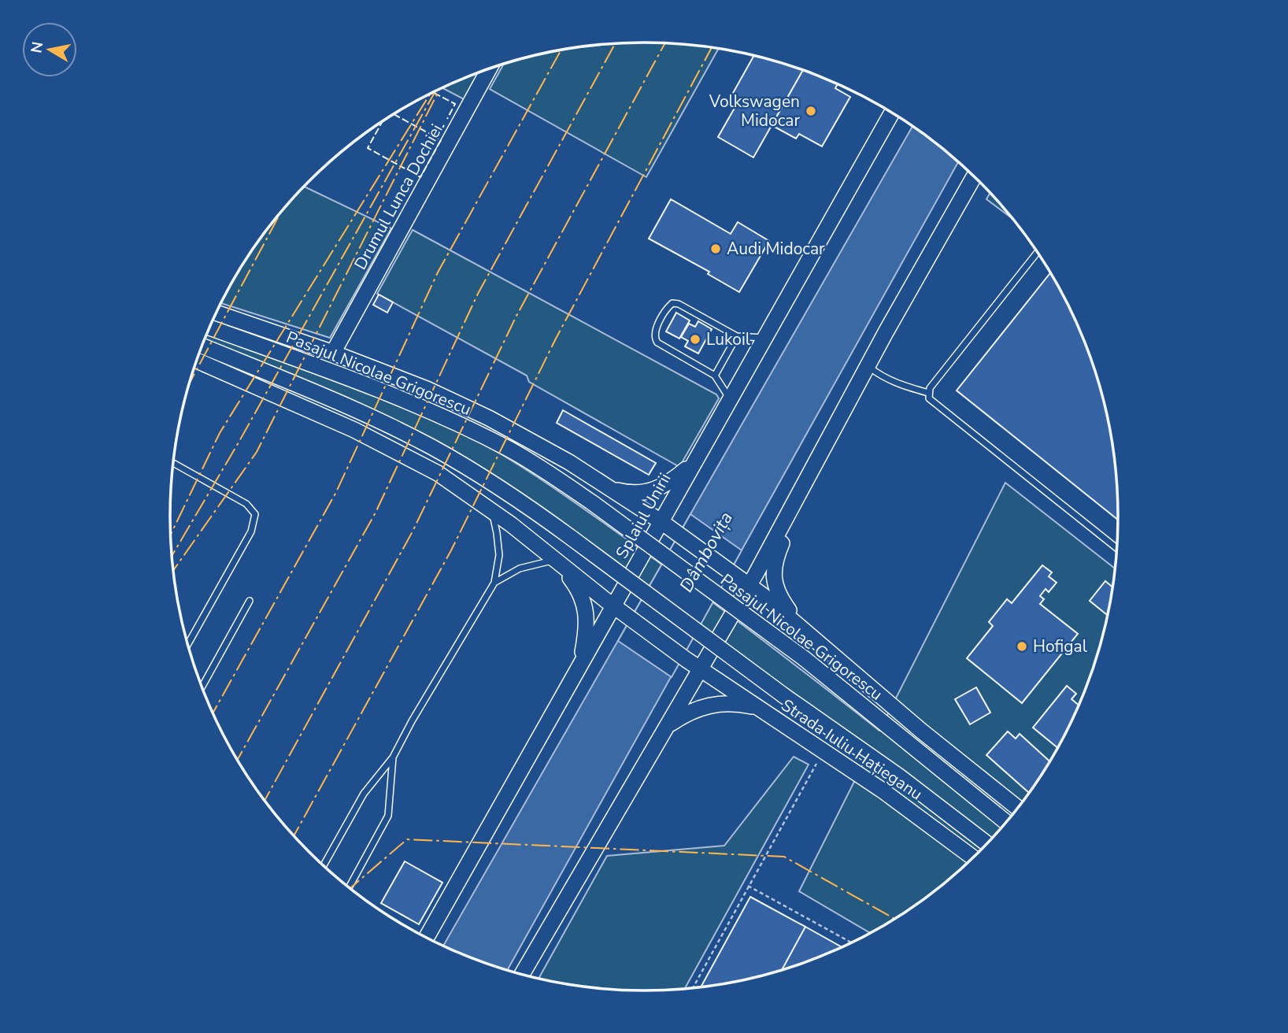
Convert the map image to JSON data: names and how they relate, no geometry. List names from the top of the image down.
{
  "streets": {
    "main road": [
      "Drumul Lunca Dochiei",
      "Pasajul Nicolae Grigorescu",
      "Splaiul Unirii",
      "Strada Iuliu Hațieganu"
    ]
  },
  "crossings": [
    ["Splaiul Unirii", "Strada Iuliu Hațieganu"]
  ],
  "water": ["Dâmbovița"],
  "places": [
    "Volkswagen Midocar",
    "Audi Midocar",
    "Lukoil",
    "Hofigal"
  ],
  "north": "left"
}
